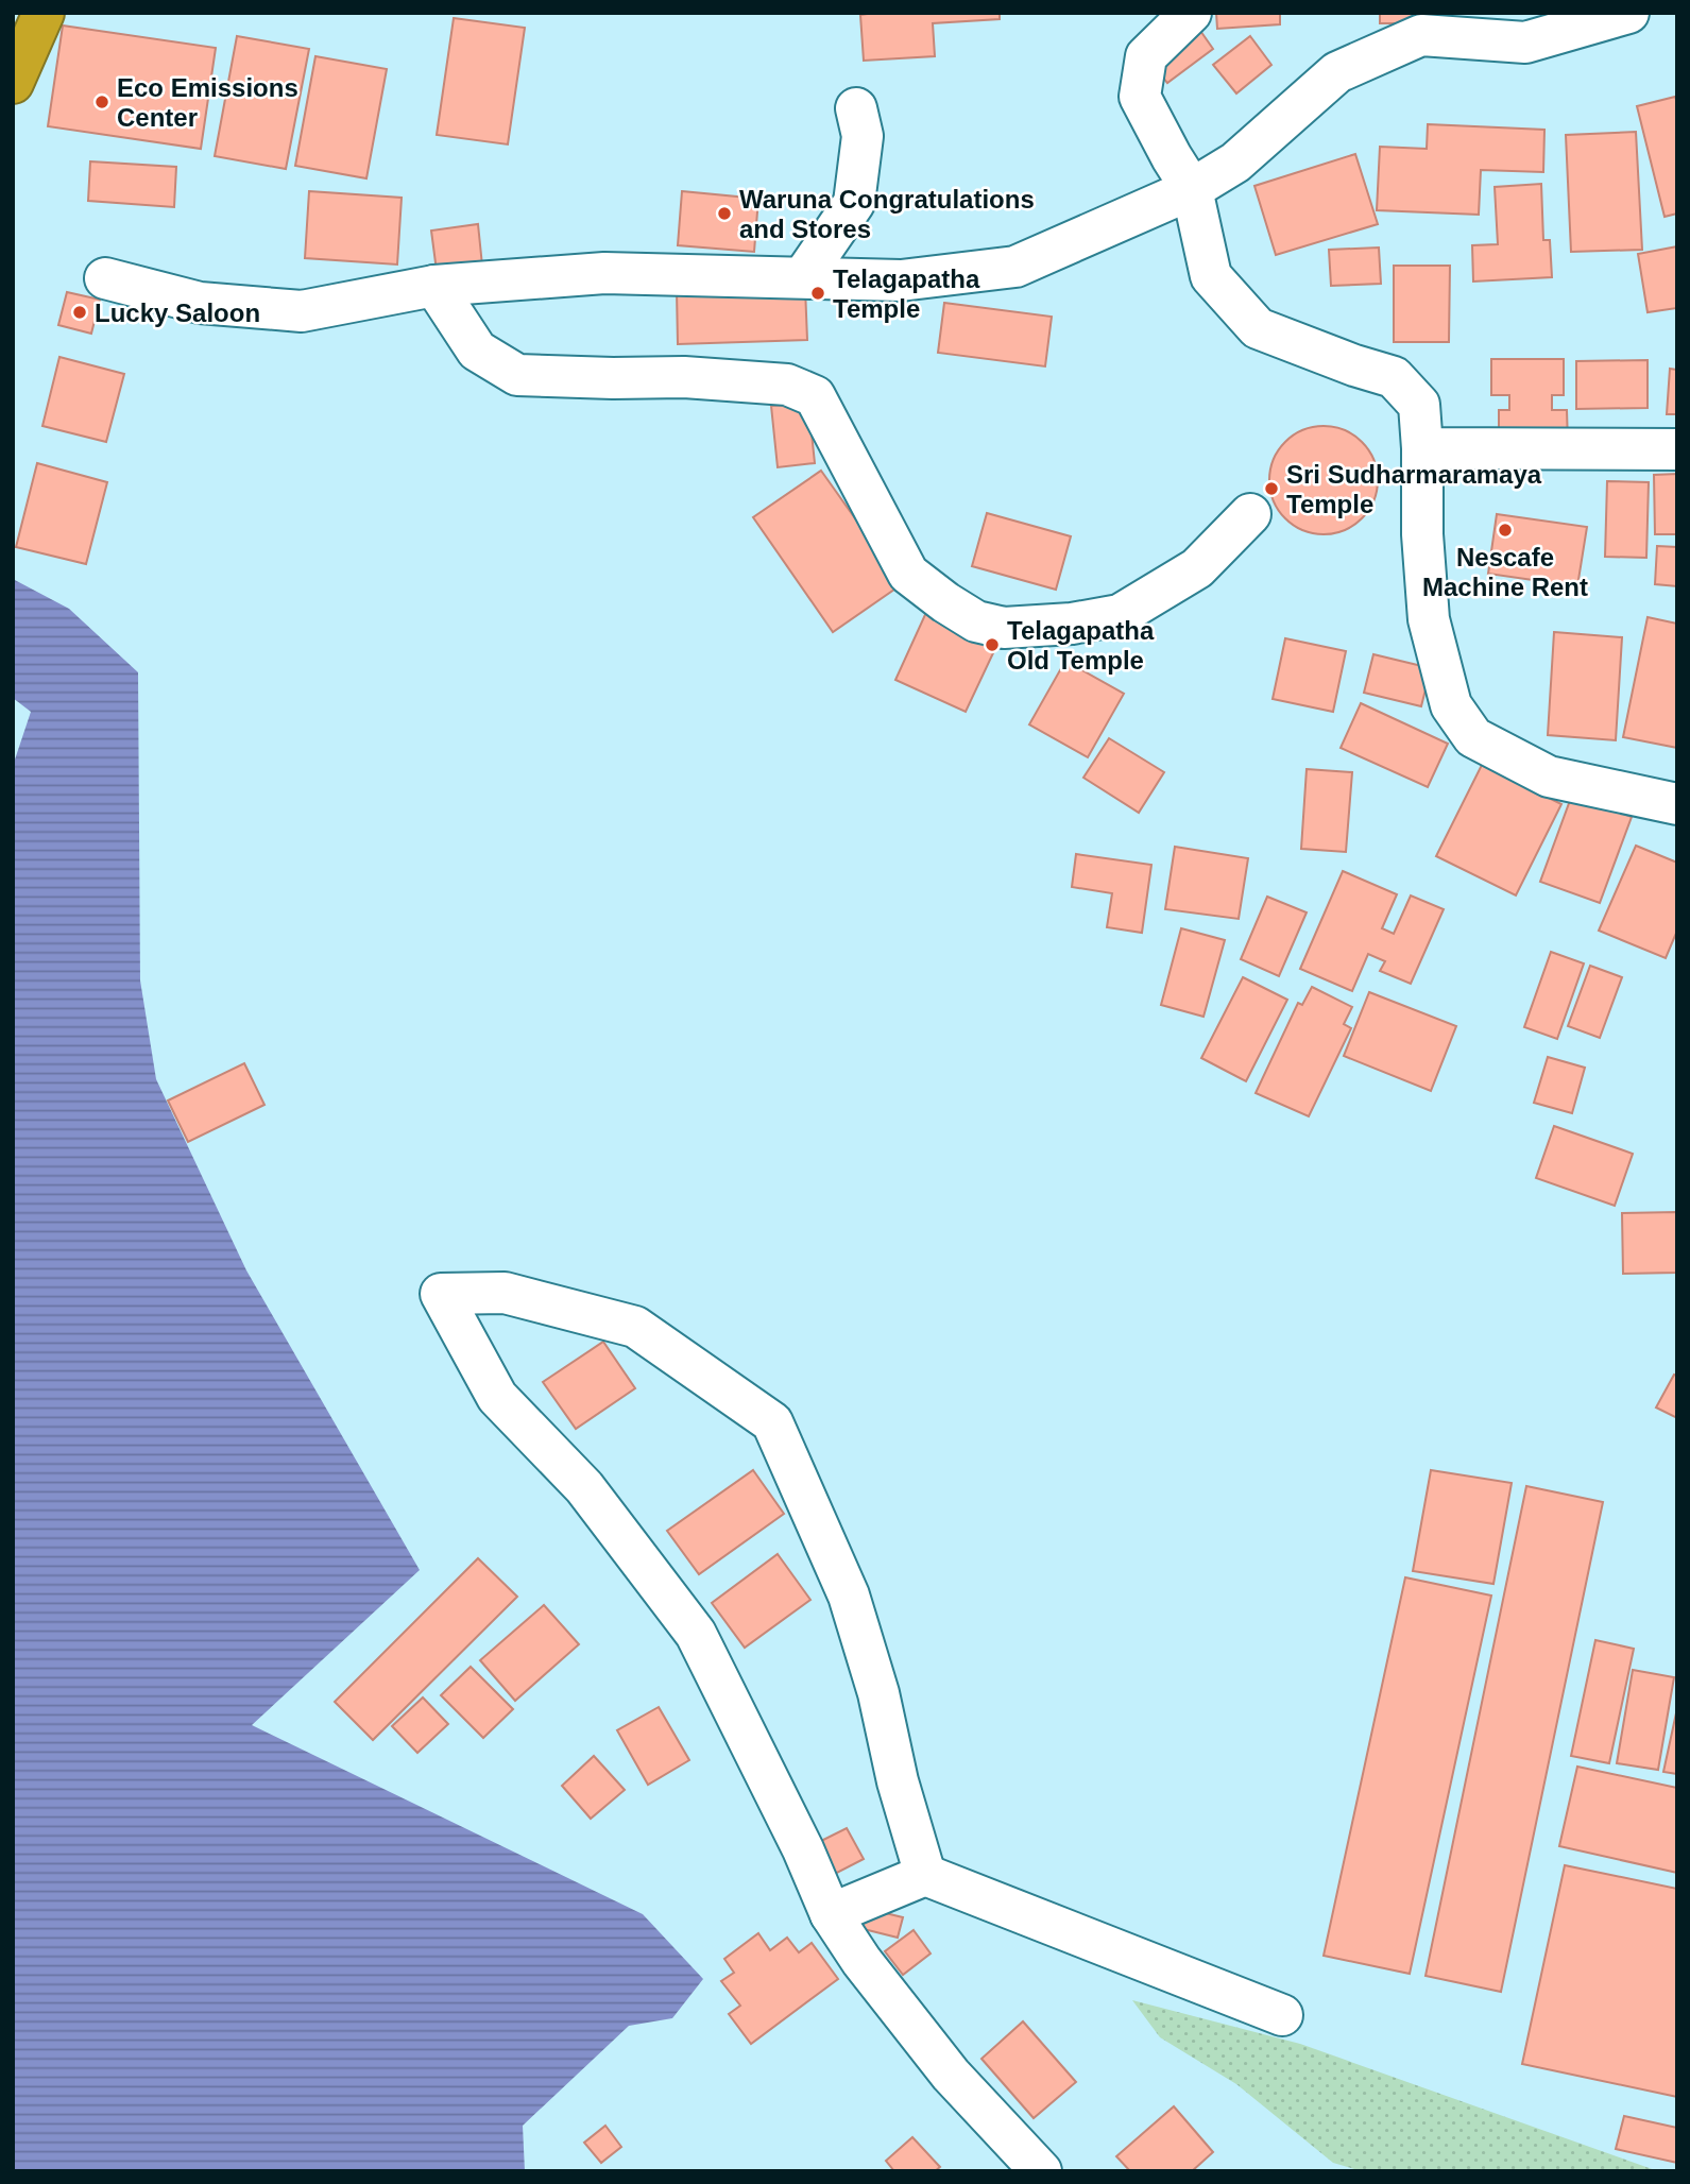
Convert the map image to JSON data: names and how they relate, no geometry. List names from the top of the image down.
{
  "places": [
    "Eco Emissions Center",
    "Waruna Congratulations and Stores",
    "Telagapatha Temple",
    "Lucky Saloon",
    "Sri Sudharmaramaya Temple",
    "Nescafe Machine Rent",
    "Telagapatha Old Temple"
  ]
}
